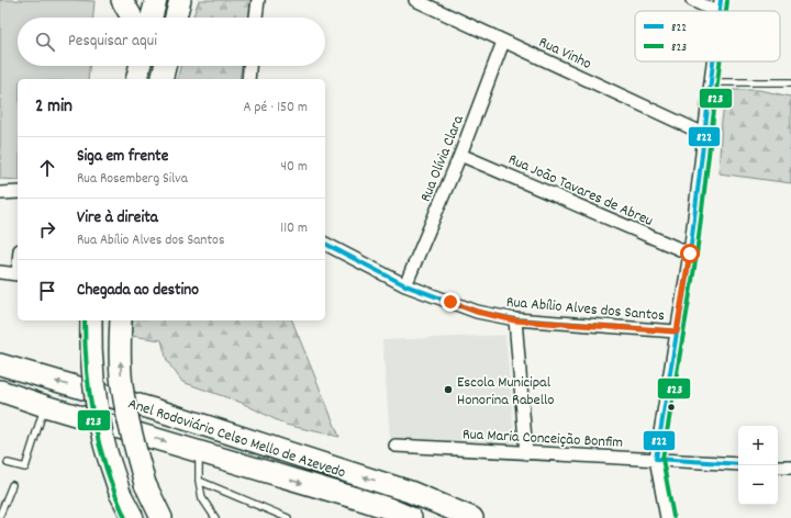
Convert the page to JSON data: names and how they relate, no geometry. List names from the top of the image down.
{
  "streets": {
    "highway": ["Anel Rodoviário Celso Mello de Azevedo"],
    "street": [
      "Rua Vinho",
      "Rua Olívia Clara",
      "Rua João Tavares de Abreu",
      "Rua Abílio Alves dos Santos",
      "Rua Maria Conceição Bonfim"
    ]
  },
  "crossings": [
    ["Rua Vinho", "Rua Olívia Clara"],
    ["Rua Olívia Clara", "Rua João Tavares de Abreu"],
    ["Rua Olívia Clara", "Rua Abílio Alves dos Santos"]
  ],
  "places": ["Escola Municipal Honorina Rabello"],
  "lines": ["transit line 822", "transit line 823"],
  "legend": ["822", "823"],
  "page": {
    "search": "Pesquisar aqui",
    "heading": ["2 min", "A pé · 150 m"],
    "list": [
      ["Siga em frente", "Rua Rosemberg Silva", "40 m"],
      ["Vire à direita", "Rua Abílio Alves dos Santos", "110 m"],
      "Chegada ao destino"
    ],
    "map_buttons": ["+", "−"]
  }
}
